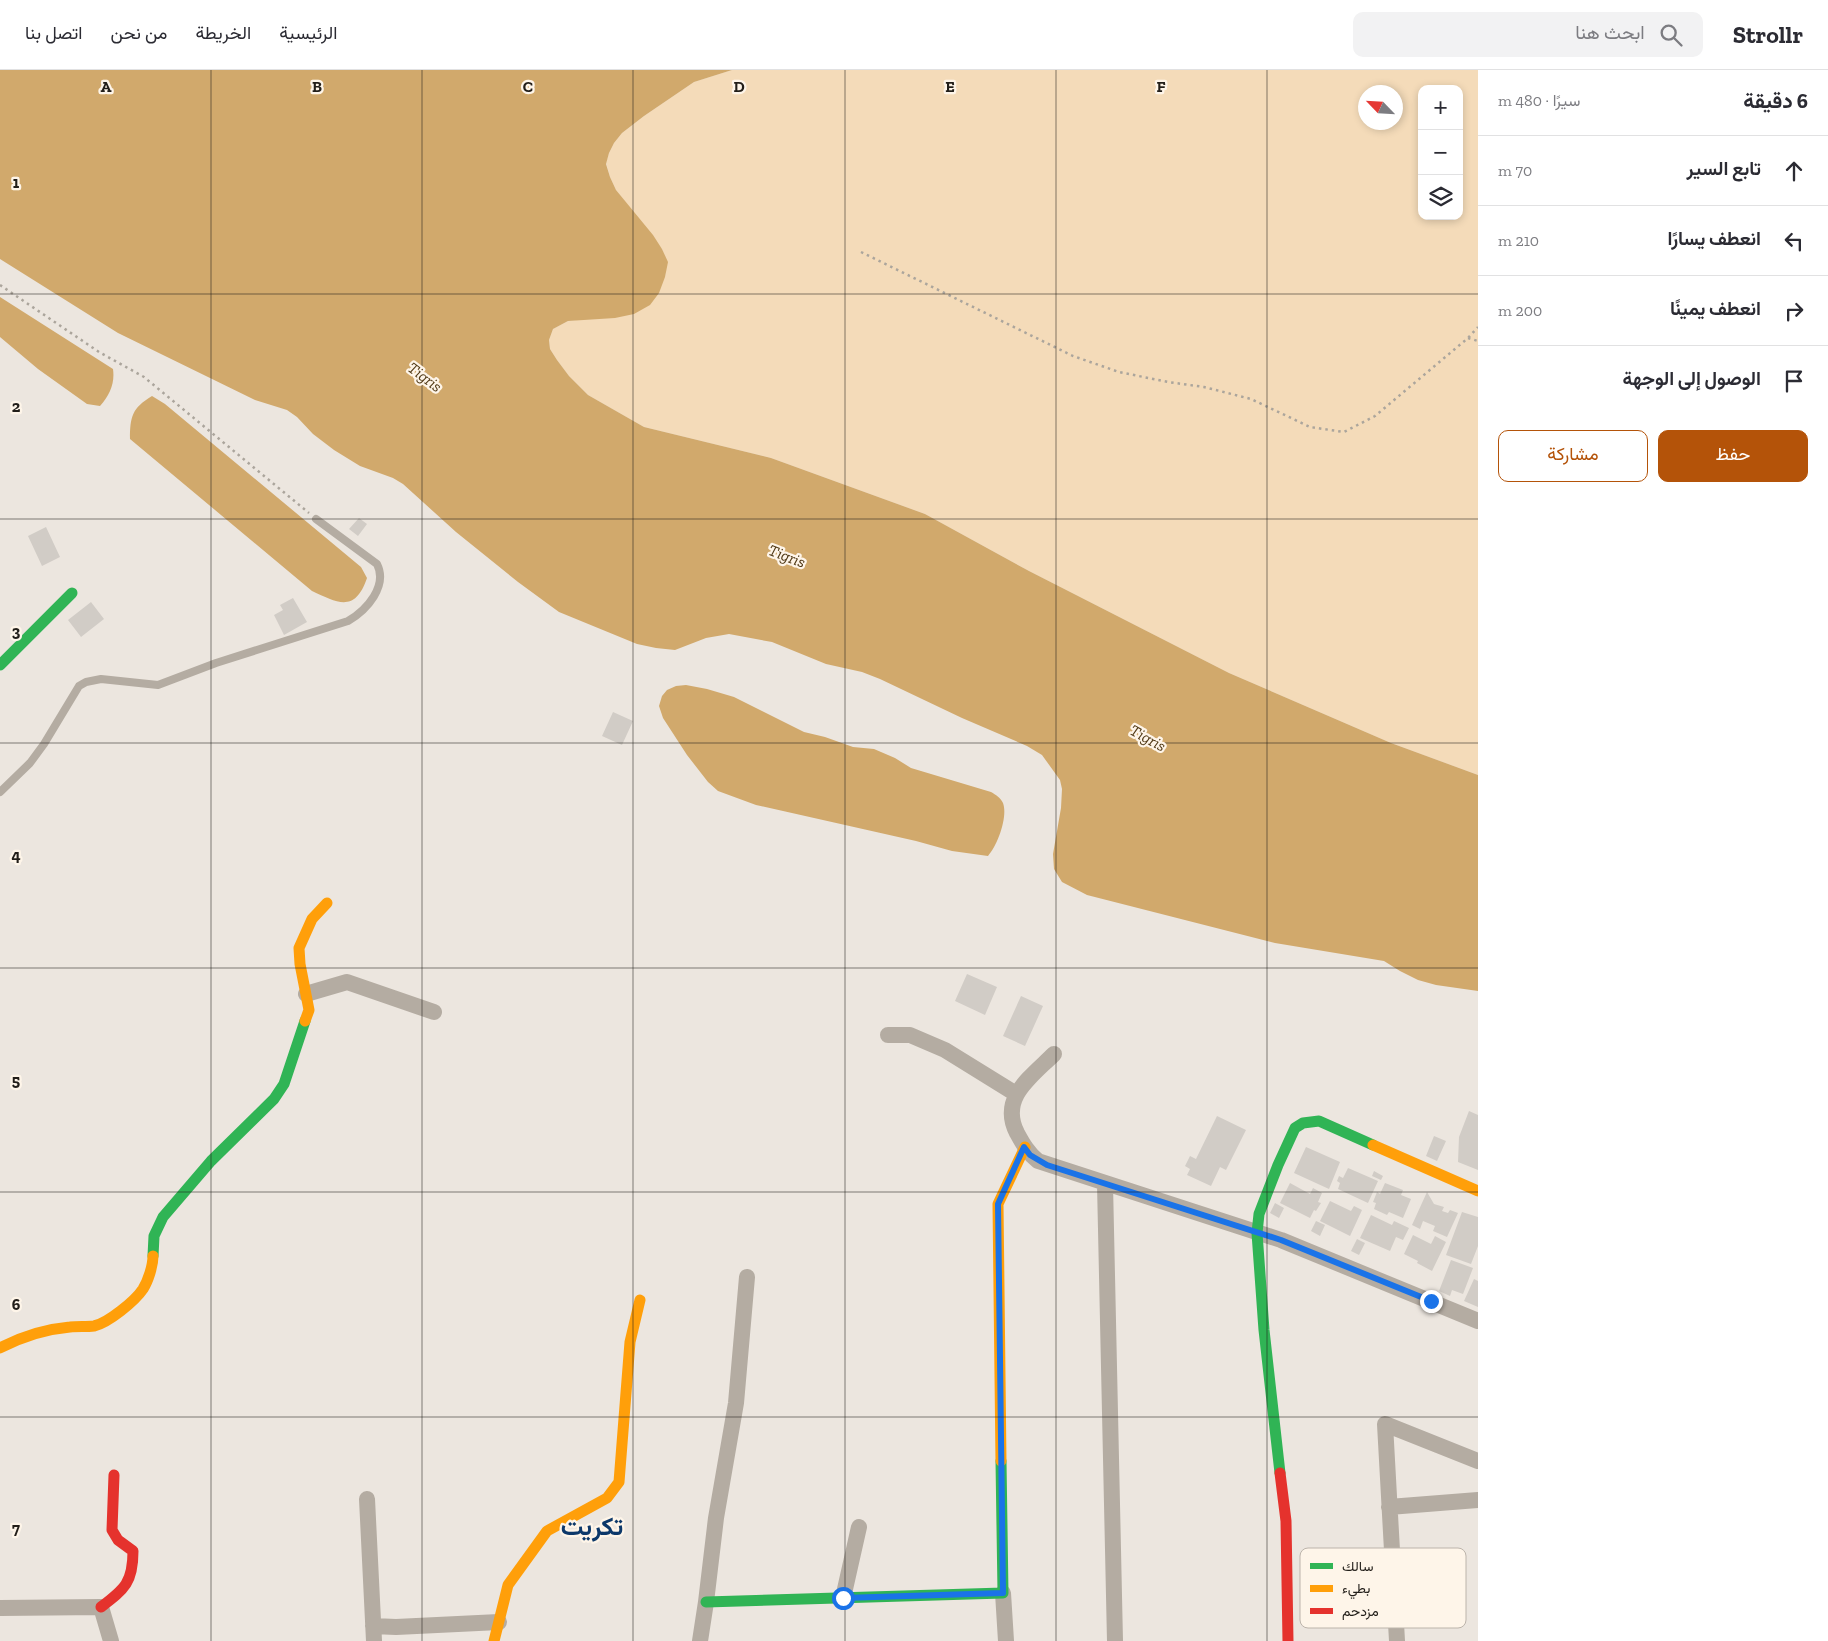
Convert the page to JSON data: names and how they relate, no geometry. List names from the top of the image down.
{
  "districts": ["تكريت"],
  "water": ["Tigris"],
  "legend": ["سالك", "بطيء", "مزدحم"],
  "north": "top left",
  "page": {
    "header": "Strollr",
    "search": "ابحث هنا",
    "nav": [
      "الرئيسية",
      "الخريطة",
      "من نحن",
      "اتصل بنا"
    ],
    "heading": ["6 دقيقة", "سيرًا · 480 m"],
    "map_buttons": ["+", "−"],
    "list": [
      ["تابع السير", "70 m"],
      ["انعطف يسارًا", "210 m"],
      ["انعطف يمينًا", "200 m"],
      "الوصول إلى الوجهة"
    ],
    "buttons": ["حفظ", "مشاركة"]
  },
  "grid": {
    "columns": [
      "A",
      "B",
      "C",
      "D",
      "E",
      "F"
    ],
    "rows": [
      "1",
      "2",
      "3",
      "4",
      "5",
      "6",
      "7"
    ]
  }
}
